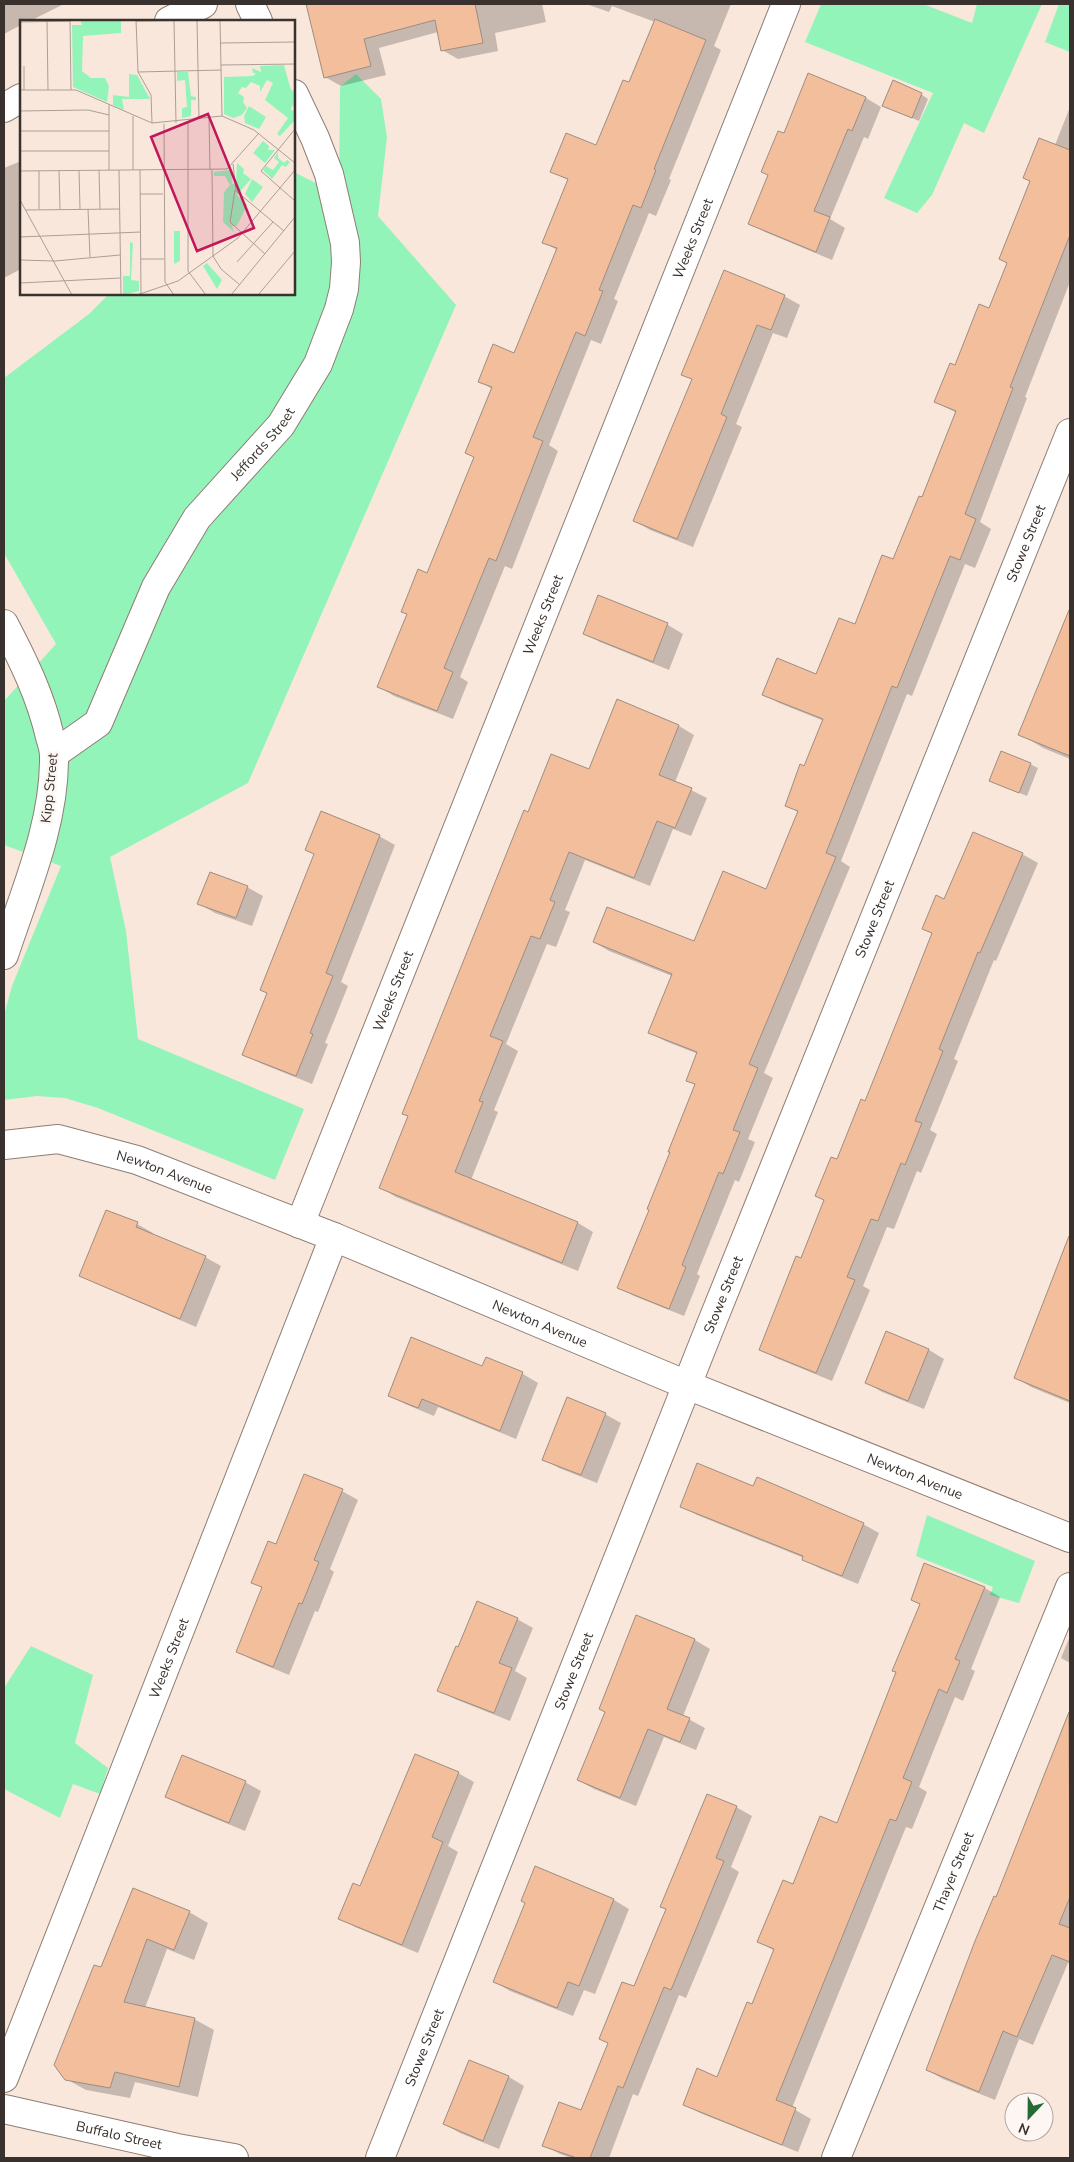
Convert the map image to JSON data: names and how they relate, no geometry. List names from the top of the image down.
{
  "streets": {
    "street": [
      "Weeks Street",
      "Jeffords Street",
      "Stowe Street",
      "Kipp Street",
      "Newton Avenue",
      "Thayer Street",
      "Buffalo Street"
    ]
  },
  "crossings": [
    ["Weeks Street", "Newton Avenue"],
    ["Jeffords Street", "Kipp Street"],
    ["Stowe Street", "Newton Avenue"]
  ],
  "north": "bottom"
}
